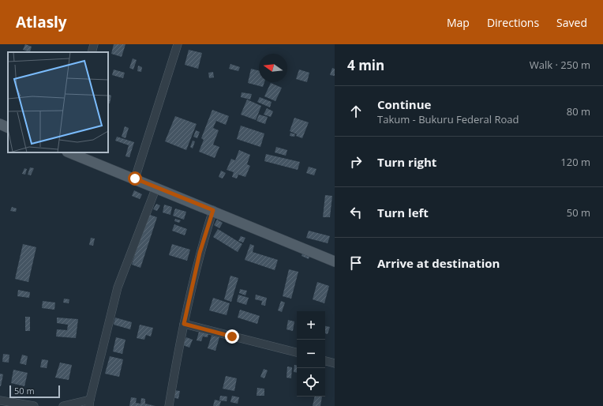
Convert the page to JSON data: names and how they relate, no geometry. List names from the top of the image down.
{
  "scale_bar": "50 m",
  "north": "left",
  "page": {
    "header": "Atlasly",
    "nav": ["Map", "Directions", "Saved"],
    "heading": ["4 min", "Walk · 250 m"],
    "list": [
      ["Continue", "Takum - Bukuru Federal Road", "80 m"],
      ["Turn right", "120 m"],
      ["Turn left", "50 m"],
      "Arrive at destination"
    ],
    "map_buttons": ["+", "−"],
    "scale": "50 m"
  }
}
